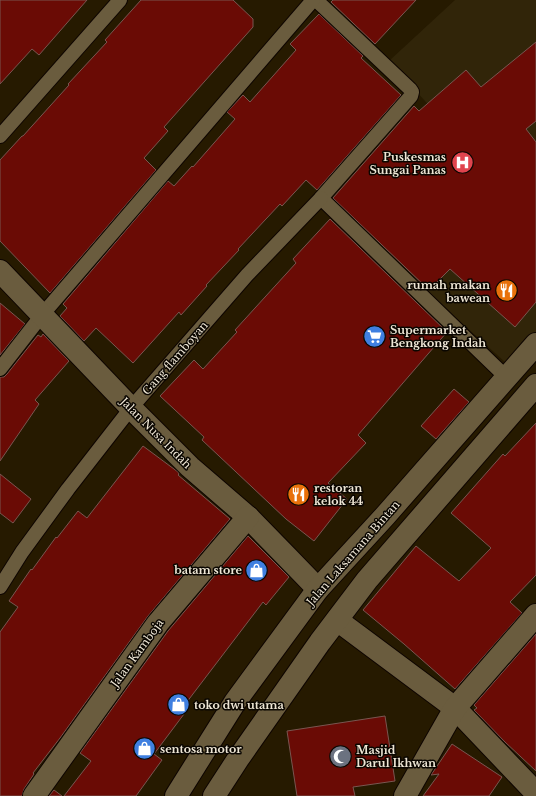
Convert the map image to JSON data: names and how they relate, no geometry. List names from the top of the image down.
{
  "streets": {
    "street": ["Jalan Nusa Indah", "Jalan Laksamana Bintan", "Jalan Kamboja"],
    "lane": ["Gang flamboyan"]
  },
  "crossings": [
    ["Gang flamboyan", "Jalan Nusa Indah"],
    ["Jalan Nusa Indah", "Jalan Laksamana Bintan"],
    ["Jalan Nusa Indah", "Jalan Kamboja"]
  ],
  "places": {
    "hospital": ["Puskesmas Sungai Panas"],
    "restaurant": ["rumah makan bawean", "restoran kelok 44"],
    "supermarket": ["Supermarket Bengkong Indah"],
    "shop": ["batam store", "toko dwi utama", "sentosa motor"],
    "mosque": ["Masjid Darul Ikhwan"]
  }
}
